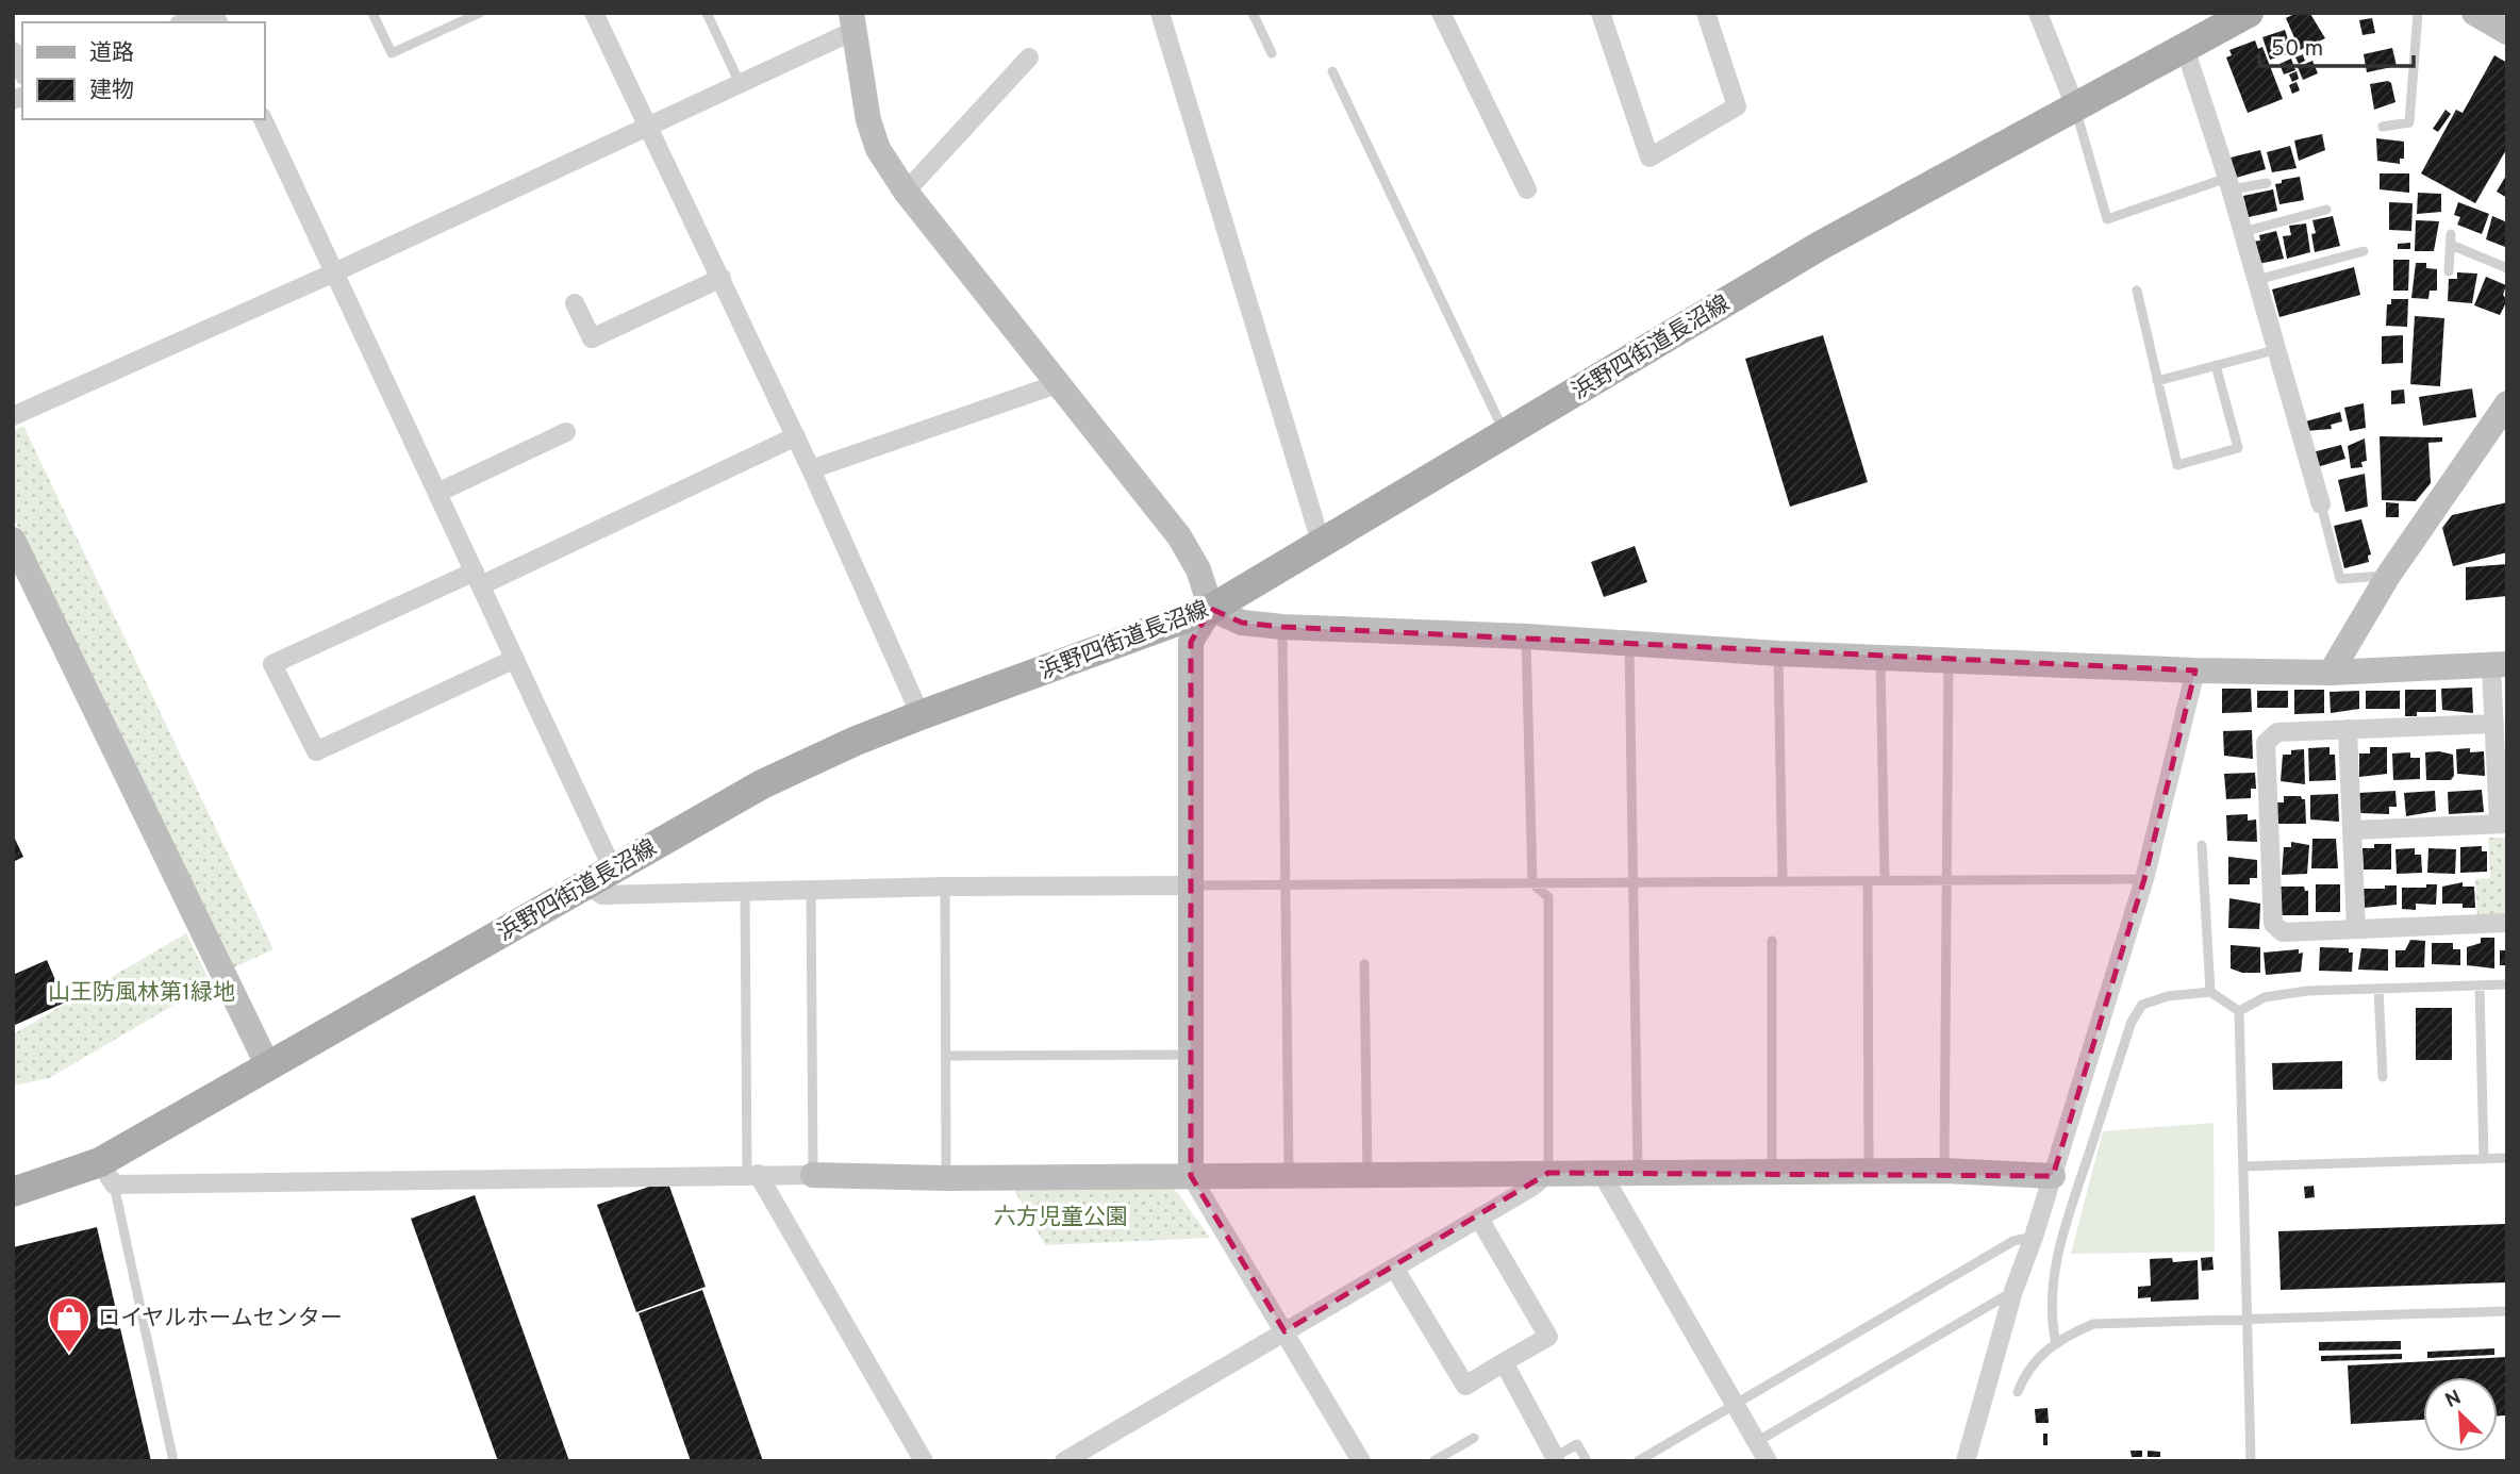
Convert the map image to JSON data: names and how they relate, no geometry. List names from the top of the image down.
{
  "streets": {
    "main road": ["浜野四街道長沼線"]
  },
  "parks": ["山王防風林第1緑地", "六方児童公園"],
  "places": {
    "shop": ["ロイヤルホームセンター"]
  },
  "legend": ["道路", "建物"],
  "scale_bar": "50 m",
  "north": "top left"
}
